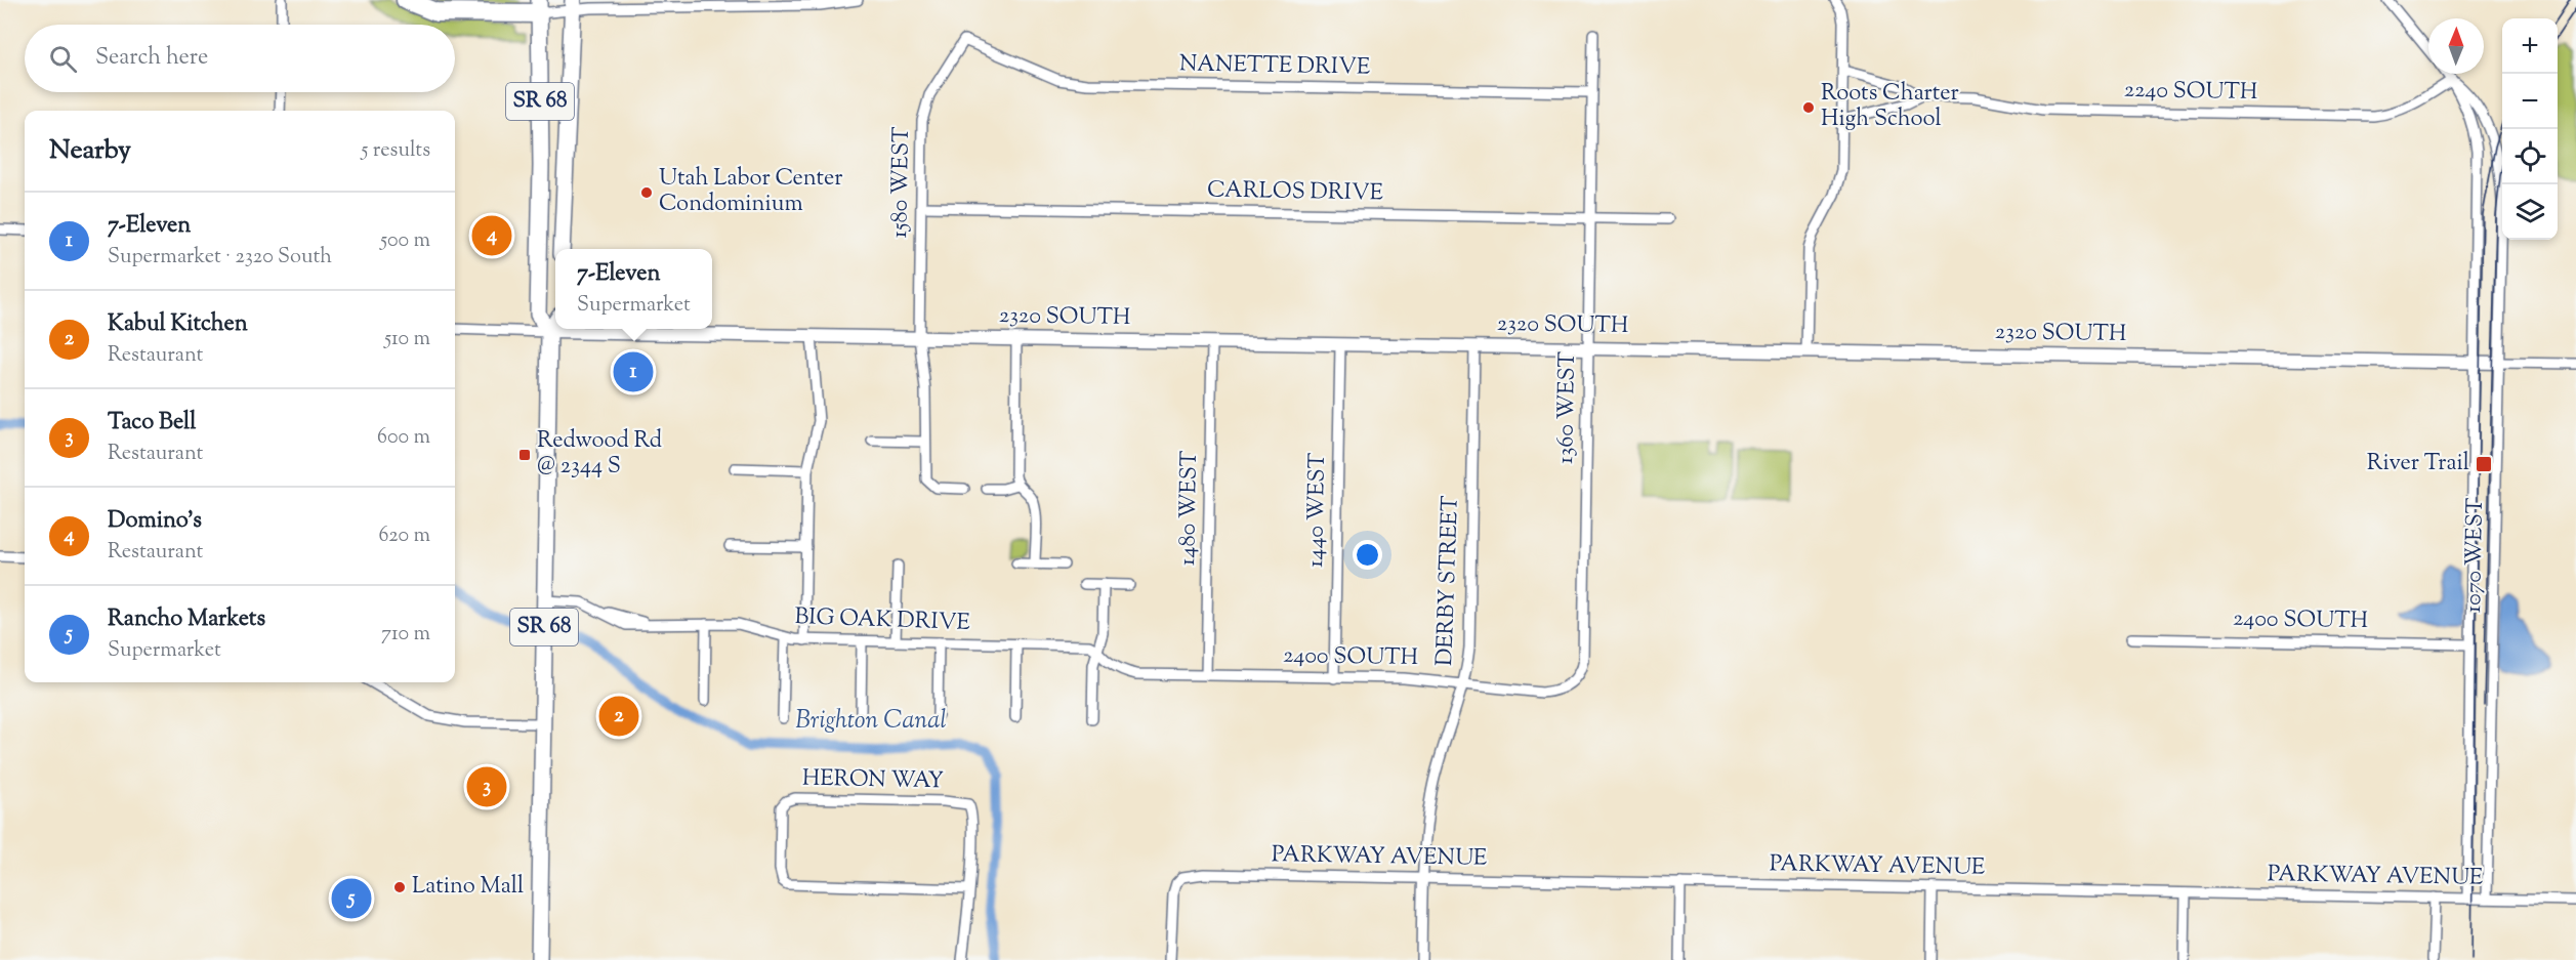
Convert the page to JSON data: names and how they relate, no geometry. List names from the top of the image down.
{
  "streets": {
    "main road": ["SR 68"],
    "street": [
      "NANETTE DRIVE",
      "2240 SOUTH",
      "1580 WEST",
      "CARLOS DRIVE",
      "2320 SOUTH",
      "1360 WEST",
      "1480 WEST",
      "1440 WEST",
      "1070 WEST",
      "DERBY STREET",
      "BIG OAK DRIVE",
      "2400 SOUTH",
      "HERON WAY",
      "PARKWAY AVENUE"
    ]
  },
  "crossings": [
    ["NANETTE DRIVE", "1580 WEST"],
    ["NANETTE DRIVE", "1360 WEST"],
    ["2240 SOUTH", "1070 WEST"],
    ["SR 68", "2320 SOUTH"],
    ["SR 68", "BIG OAK DRIVE"],
    ["1580 WEST", "CARLOS DRIVE"],
    ["1580 WEST", "2320 SOUTH"],
    ["CARLOS DRIVE", "1360 WEST"],
    ["2320 SOUTH", "1360 WEST"],
    ["2320 SOUTH", "1480 WEST"],
    ["2320 SOUTH", "1440 WEST"],
    ["2320 SOUTH", "1070 WEST"],
    ["2320 SOUTH", "DERBY STREET"],
    ["1360 WEST", "2400 SOUTH"],
    ["1480 WEST", "2400 SOUTH"],
    ["1440 WEST", "2400 SOUTH"],
    ["1070 WEST", "2400 SOUTH"],
    ["1070 WEST", "PARKWAY AVENUE"],
    ["DERBY STREET", "2400 SOUTH"],
    ["DERBY STREET", "PARKWAY AVENUE"],
    ["BIG OAK DRIVE", "2400 SOUTH"]
  ],
  "water": ["Brighton Canal"],
  "places": {
    "other": ["Roots Charter High School", "Utah Labor Center Condominium", "Latino Mall"],
    "transit": ["Redwood Rd @ 2344 S", "River Trail"]
  },
  "north": "top",
  "page": {
    "map_buttons": ["+", "−"],
    "search": "Search here",
    "heading": ["Nearby", "5 results"],
    "list": [
      {
        "mark": "1",
        "name": "7-Eleven",
        "note": "Supermarket · 2320 South",
        "value": "500 m"
      },
      {
        "mark": "2",
        "name": "Kabul Kitchen",
        "note": "Restaurant",
        "value": "510 m"
      },
      {
        "mark": "3",
        "name": "Taco Bell",
        "note": "Restaurant",
        "value": "600 m"
      },
      {
        "mark": "4",
        "name": "Domino's",
        "note": "Restaurant",
        "value": "620 m"
      },
      {
        "mark": "5",
        "name": "Rancho Markets",
        "note": "Supermarket",
        "value": "710 m"
      }
    ],
    "pins": [
      "4",
      "1",
      "2",
      "3",
      "5"
    ],
    "popup": ["7-Eleven", "Supermarket"]
  }
}
